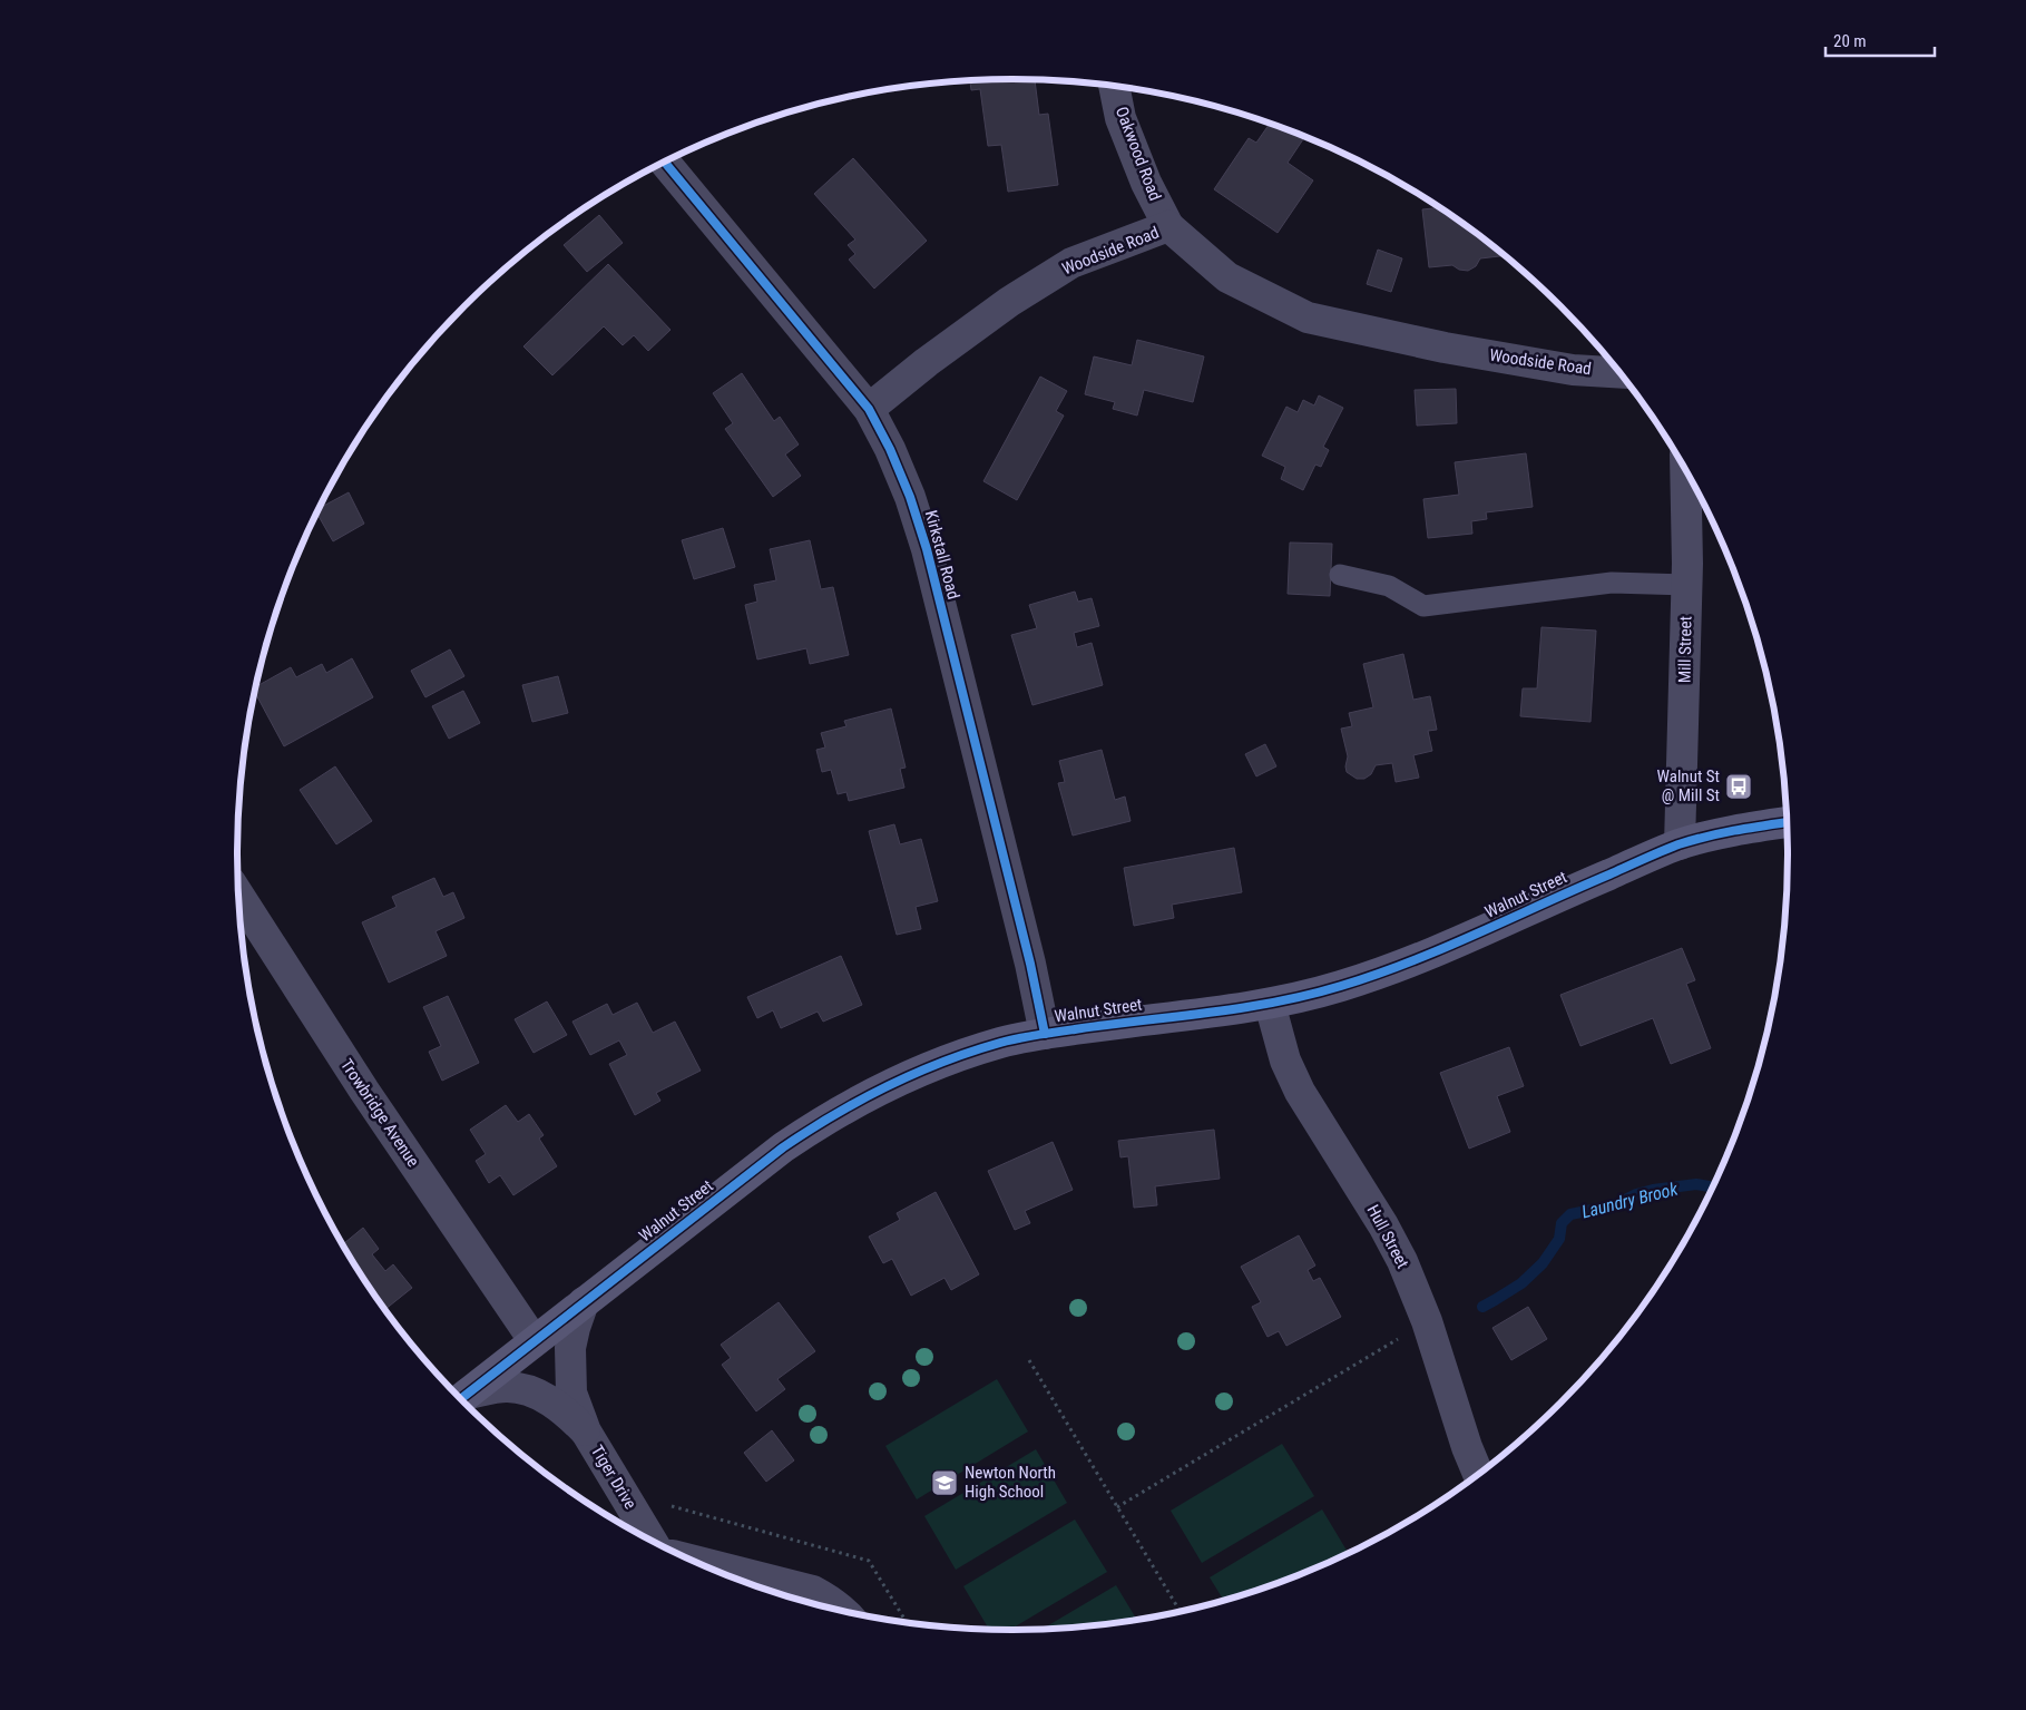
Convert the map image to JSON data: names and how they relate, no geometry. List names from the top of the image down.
{
  "streets": {
    "main road": ["Walnut Street"],
    "street": [
      "Oakwood Road",
      "Woodside Road",
      "Kirkstall Road",
      "Mill Street",
      "Trowbridge Avenue",
      "Hull Street",
      "Tiger Drive"
    ]
  },
  "crossings": [
    ["Oakwood Road", "Woodside Road"],
    ["Woodside Road", "Kirkstall Road"],
    ["Kirkstall Road", "Walnut Street"],
    ["Mill Street", "Walnut Street"],
    ["Walnut Street", "Trowbridge Avenue"],
    ["Walnut Street", "Hull Street"],
    ["Walnut Street", "Tiger Drive"]
  ],
  "water": ["Laundry Brook"],
  "places": {
    "bus stop": ["Walnut St @ Mill St"],
    "school or university": ["Newton North High School"]
  },
  "scale_bar": "20 m"
}
